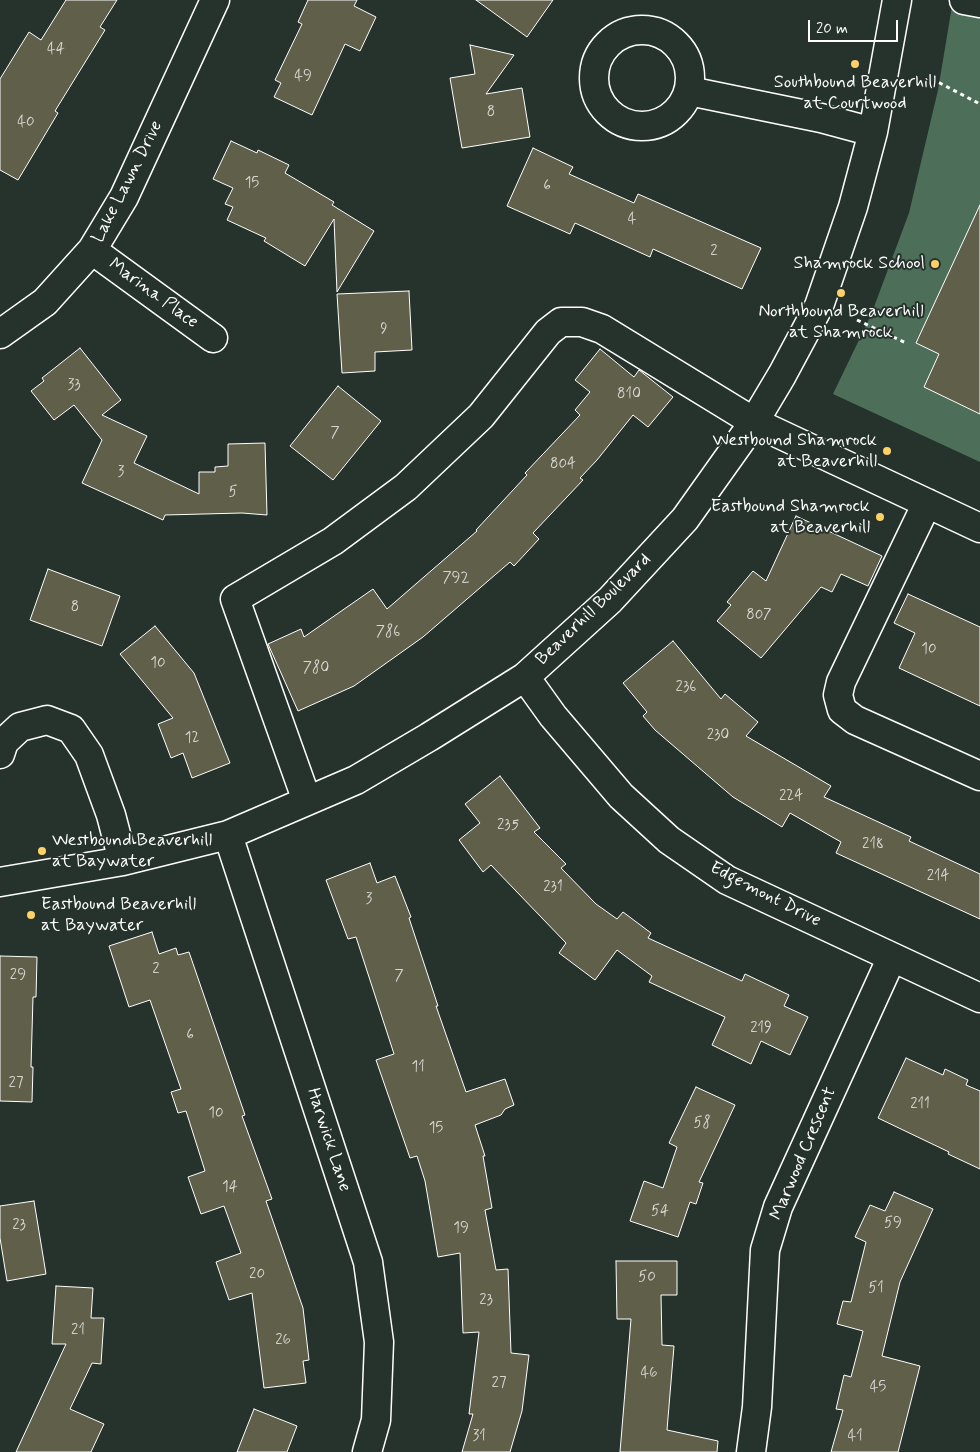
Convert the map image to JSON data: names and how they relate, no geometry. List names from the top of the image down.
{
  "streets": {
    "street": [
      "Lake Lawn Drive",
      "Marina Place",
      "Beaverhill Boulevard",
      "Edgemont Drive",
      "Harwick Lane",
      "Marwood Crescent"
    ]
  },
  "crossings": [
    ["Lake Lawn Drive", "Marina Place"],
    ["Beaverhill Boulevard", "Edgemont Drive"],
    ["Beaverhill Boulevard", "Harwick Lane"],
    ["Edgemont Drive", "Marwood Crescent"]
  ],
  "places": [
    "Southbound Beaverhill at Courtwood",
    "Shamrock School",
    "Northbound Beaverhill at Shamrock",
    "Westbound Shamrock at Beaverhill",
    "Eastbound Shamrock at Beaverhill",
    "Westbound Beaverhill at Baywater",
    "Eastbound Beaverhill at Baywater"
  ],
  "house_numbers": [
    "44",
    "49",
    "8",
    "40",
    "15",
    "6",
    "4",
    "2",
    "9",
    "33",
    "810",
    "7",
    "804",
    "3",
    "5",
    "792",
    "8",
    "807",
    "786",
    "10",
    "10",
    "780",
    "236",
    "230",
    "12",
    "224",
    "235",
    "218",
    "214",
    "231",
    "3",
    "2",
    "29",
    "7",
    "219",
    "6",
    "11",
    "27",
    "211",
    "10",
    "58",
    "15",
    "14",
    "54",
    "59",
    "23",
    "19",
    "20",
    "50",
    "51",
    "23",
    "21",
    "26",
    "46",
    "27",
    "45",
    "31",
    "41"
  ],
  "scale_bar": "20 m"
}
